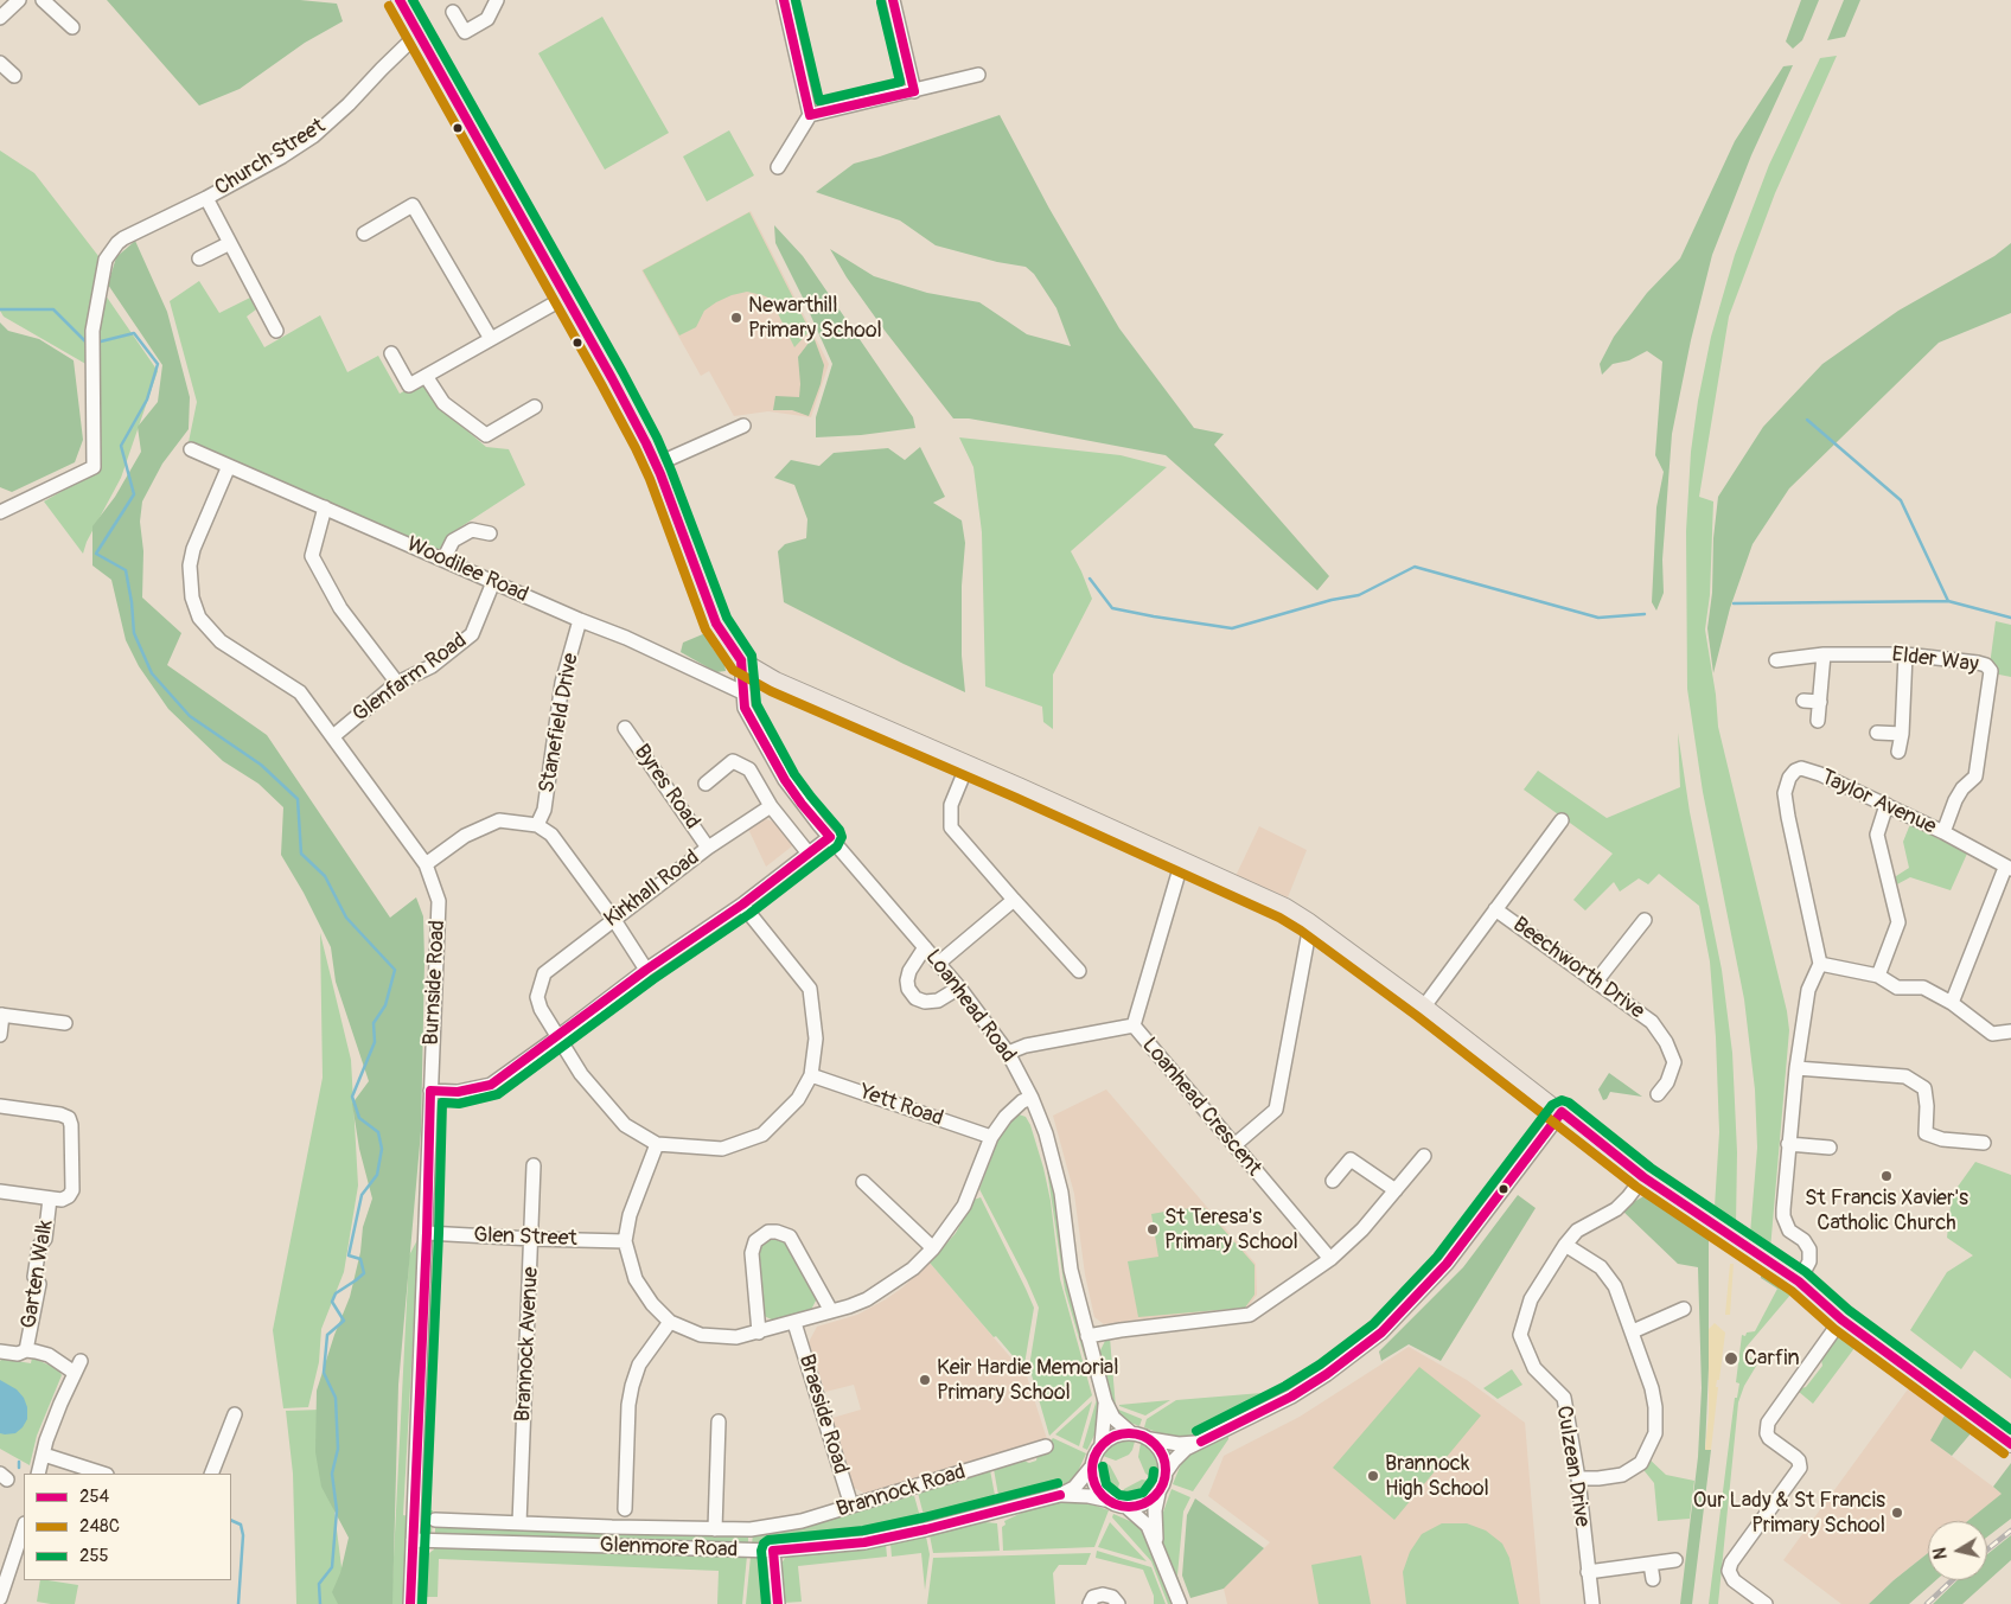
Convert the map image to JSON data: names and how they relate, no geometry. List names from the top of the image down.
{
  "streets": {
    "street": [
      "Church Street",
      "Woodilee Road",
      "Elder Way",
      "Glenfarm Road",
      "Stanefield Drive",
      "Byres Road",
      "Taylor Avenue",
      "Kirkhall Road",
      "Beechworth Drive",
      "Burnside Road",
      "Loanhead Road",
      "Yett Road",
      "Loanhead Crescent",
      "Glen Street",
      "Garten Walk",
      "Brannock Avenue",
      "Braeside Road",
      "Culzean Drive",
      "Brannock Road",
      "Glenmore Road"
    ]
  },
  "crossings": [
    ["Woodilee Road", "Glenfarm Road"],
    ["Woodilee Road", "Stanefield Drive"],
    ["Woodilee Road", "Burnside Road"],
    ["Woodilee Road", "Loanhead Road"],
    ["Elder Way", "Taylor Avenue"],
    ["Glenfarm Road", "Burnside Road"],
    ["Byres Road", "Kirkhall Road"],
    ["Burnside Road", "Glen Street"],
    ["Burnside Road", "Glenmore Road"],
    ["Loanhead Road", "Loanhead Crescent"],
    ["Loanhead Road", "Glenmore Road"],
    ["Glen Street", "Brannock Avenue"],
    ["Brannock Avenue", "Brannock Road"],
    ["Braeside Road", "Brannock Road"]
  ],
  "places": [
    "Newarthill Primary School",
    "St Francis Xavier's Catholic Church",
    "St Teresa's Primary School",
    "Carfin",
    "Keir Hardie Memorial Primary School",
    "Brannock High School",
    "Our Lady & St Francis Primary School"
  ],
  "lines": ["transit line 254", "transit line 255", "transit line 248C"],
  "legend": ["254", "248C", "255"],
  "north": "left"
}
